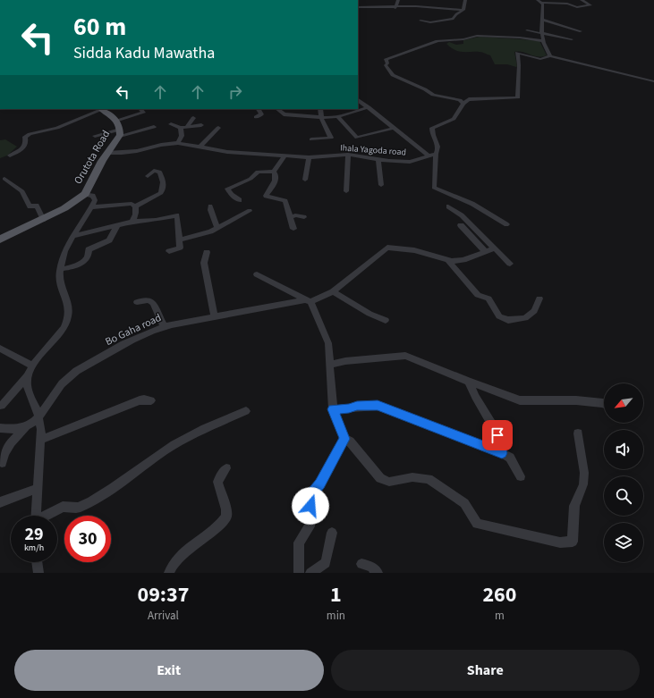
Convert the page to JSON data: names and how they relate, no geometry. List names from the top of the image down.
{
  "streets": {
    "main road": ["Orutota Road"],
    "street": ["Ihala Yagoda road", "Bo Gaha road"]
  },
  "crossings": [
    ["Ihala Yagoda road", "Orutota Road"]
  ],
  "north": "bottom left",
  "page": {
    "turn": ["60 m", "Sidda Kadu Mawatha"],
    "speed": "29 km/h",
    "limit": "30",
    "eta": [
      "09:37",
      "Arrival",
      "1",
      "min",
      "260",
      "m"
    ],
    "buttons": ["Exit", "Share"]
  }
}
